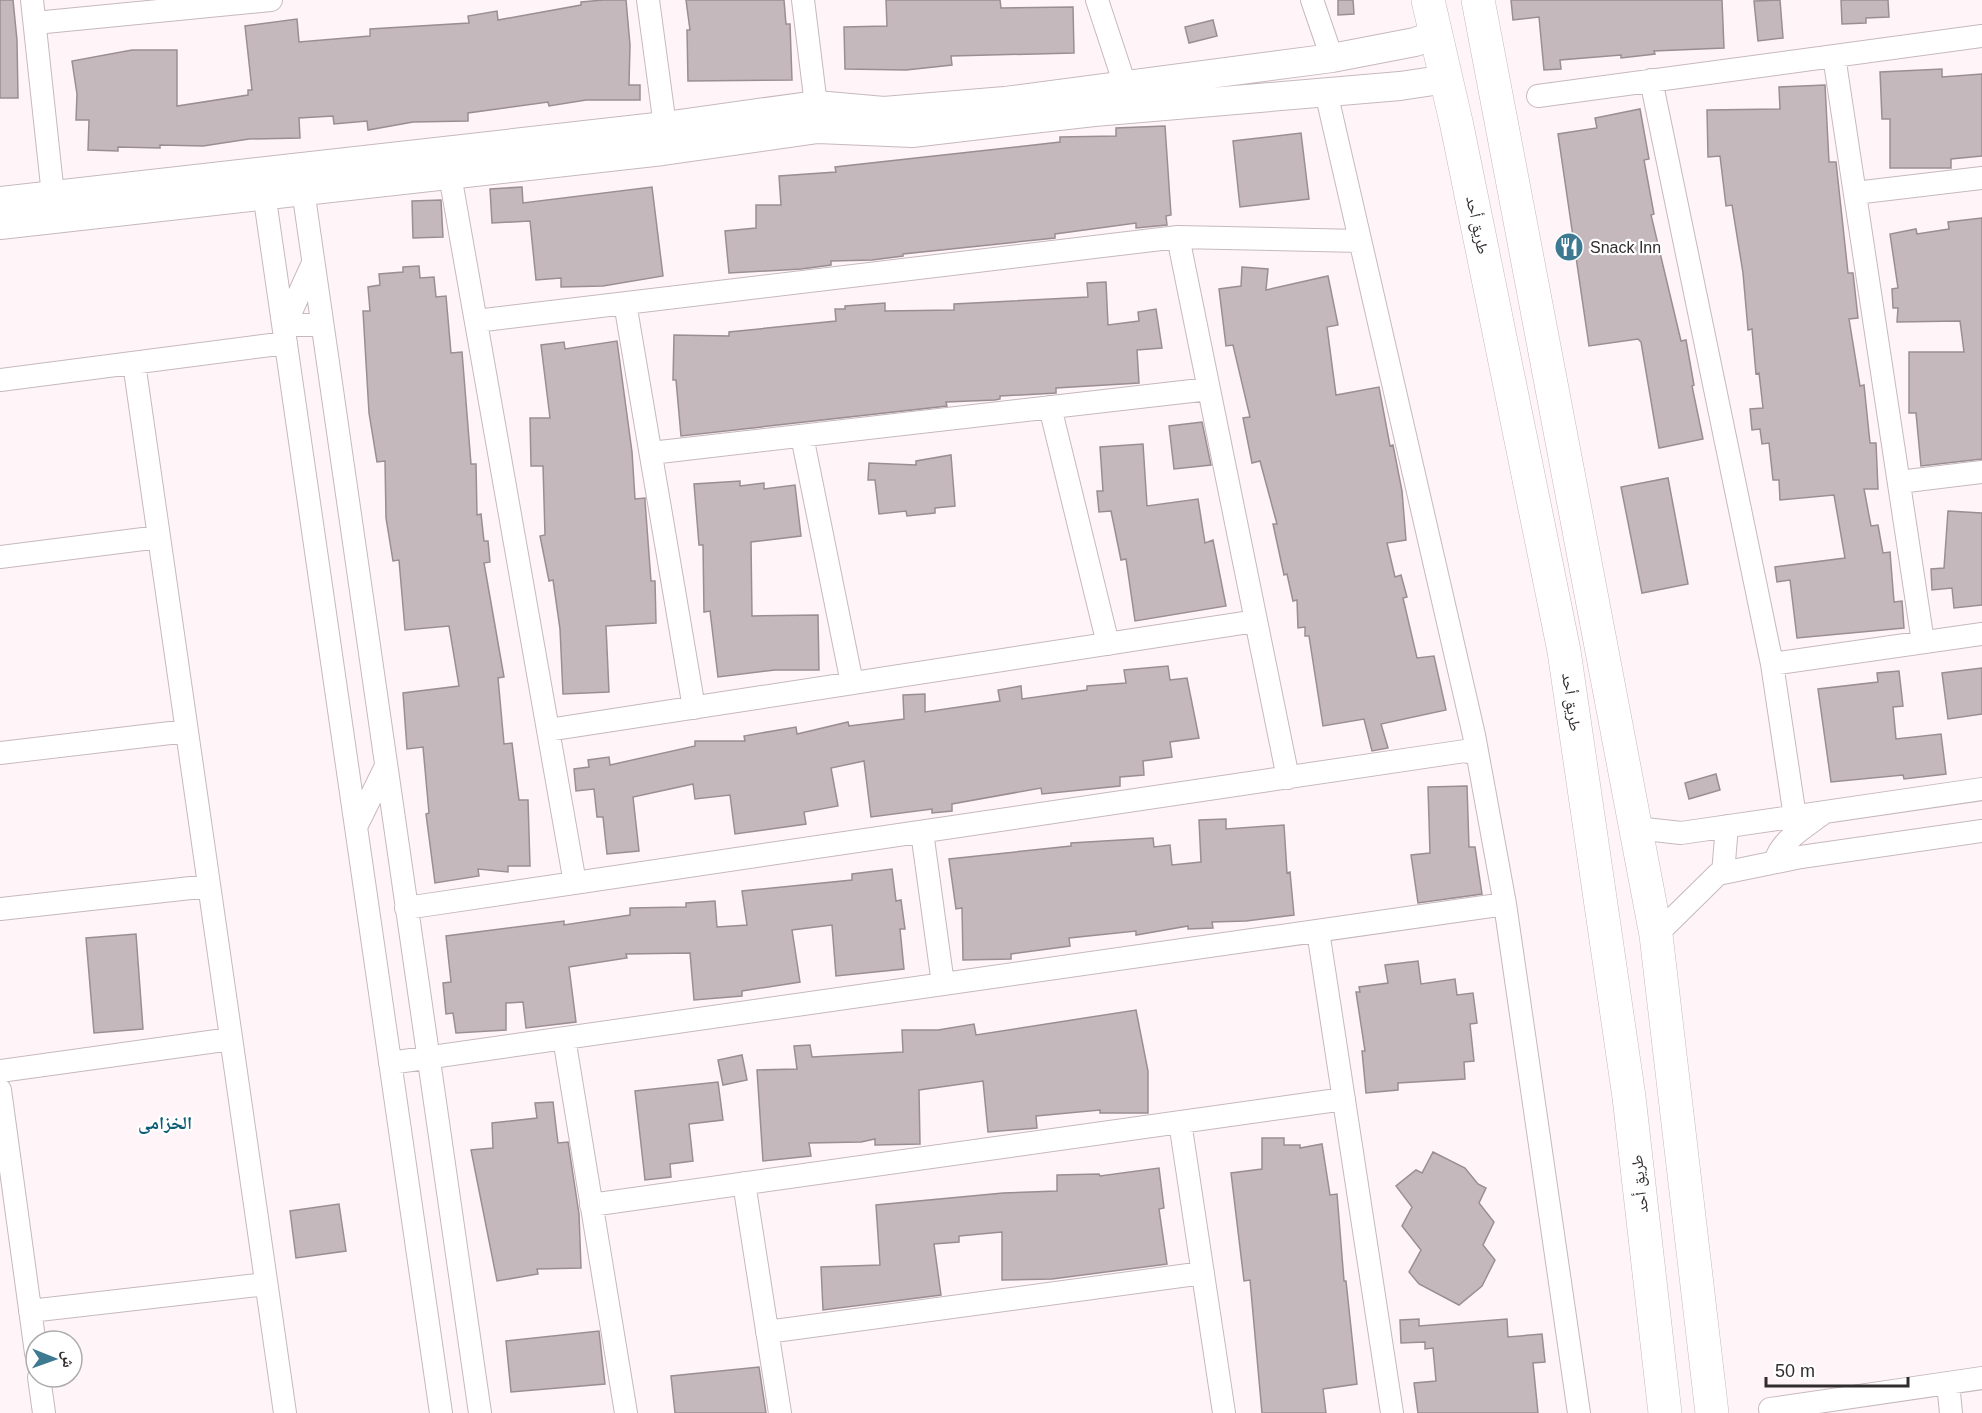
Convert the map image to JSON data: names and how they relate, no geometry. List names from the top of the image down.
{
  "streets": {
    "main road": ["طريق أحد"]
  },
  "districts": ["الخزامى"],
  "places": {
    "restaurant": ["Snack Inn"]
  },
  "scale_bar": "50 m",
  "north": "right"
}
